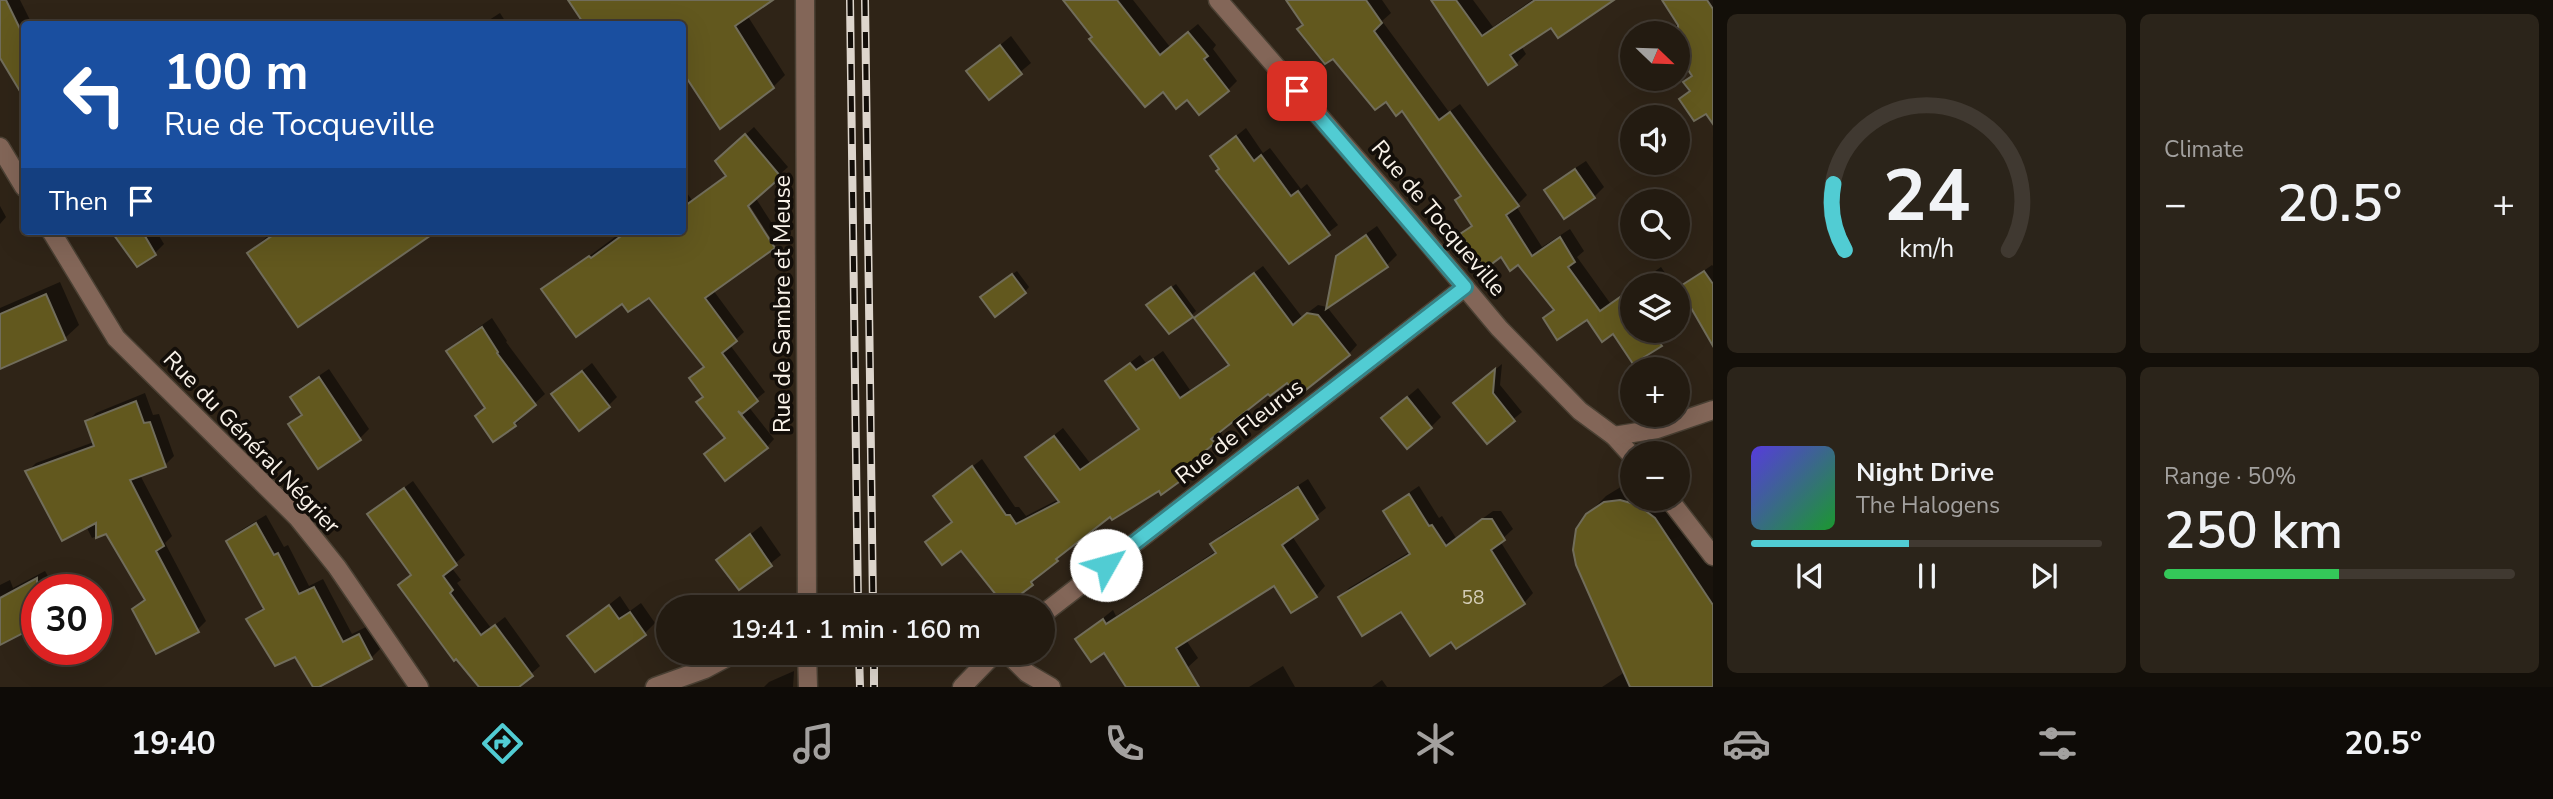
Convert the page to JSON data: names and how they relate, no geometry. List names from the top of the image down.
{
  "streets": {
    "street": [
      "Rue de Tocqueville",
      "Rue de Sambre et Meuse",
      "Rue de Fleurus",
      "Rue du Général Négrier"
    ]
  },
  "crossings": [
    ["Rue de Tocqueville", "Rue de Fleurus"]
  ],
  "house_numbers": ["58"],
  "north": "bottom right",
  "page": {
    "tile": [
      "Climate",
      ["Range · 50%", "250 km"]
    ],
    "map_buttons": ["+", "−"],
    "turn": ["100 m", "Rue de Tocqueville"],
    "then": "Then",
    "heat": ["−", "20.5°", "+"],
    "song": ["Night Drive", "The Halogens"],
    "limit": "30",
    "trip": "19:41 · 1 min · 160 m",
    "tabs": ["19:40", "20.5°"],
    "gauge": ["24", "km/h"]
  }
}
